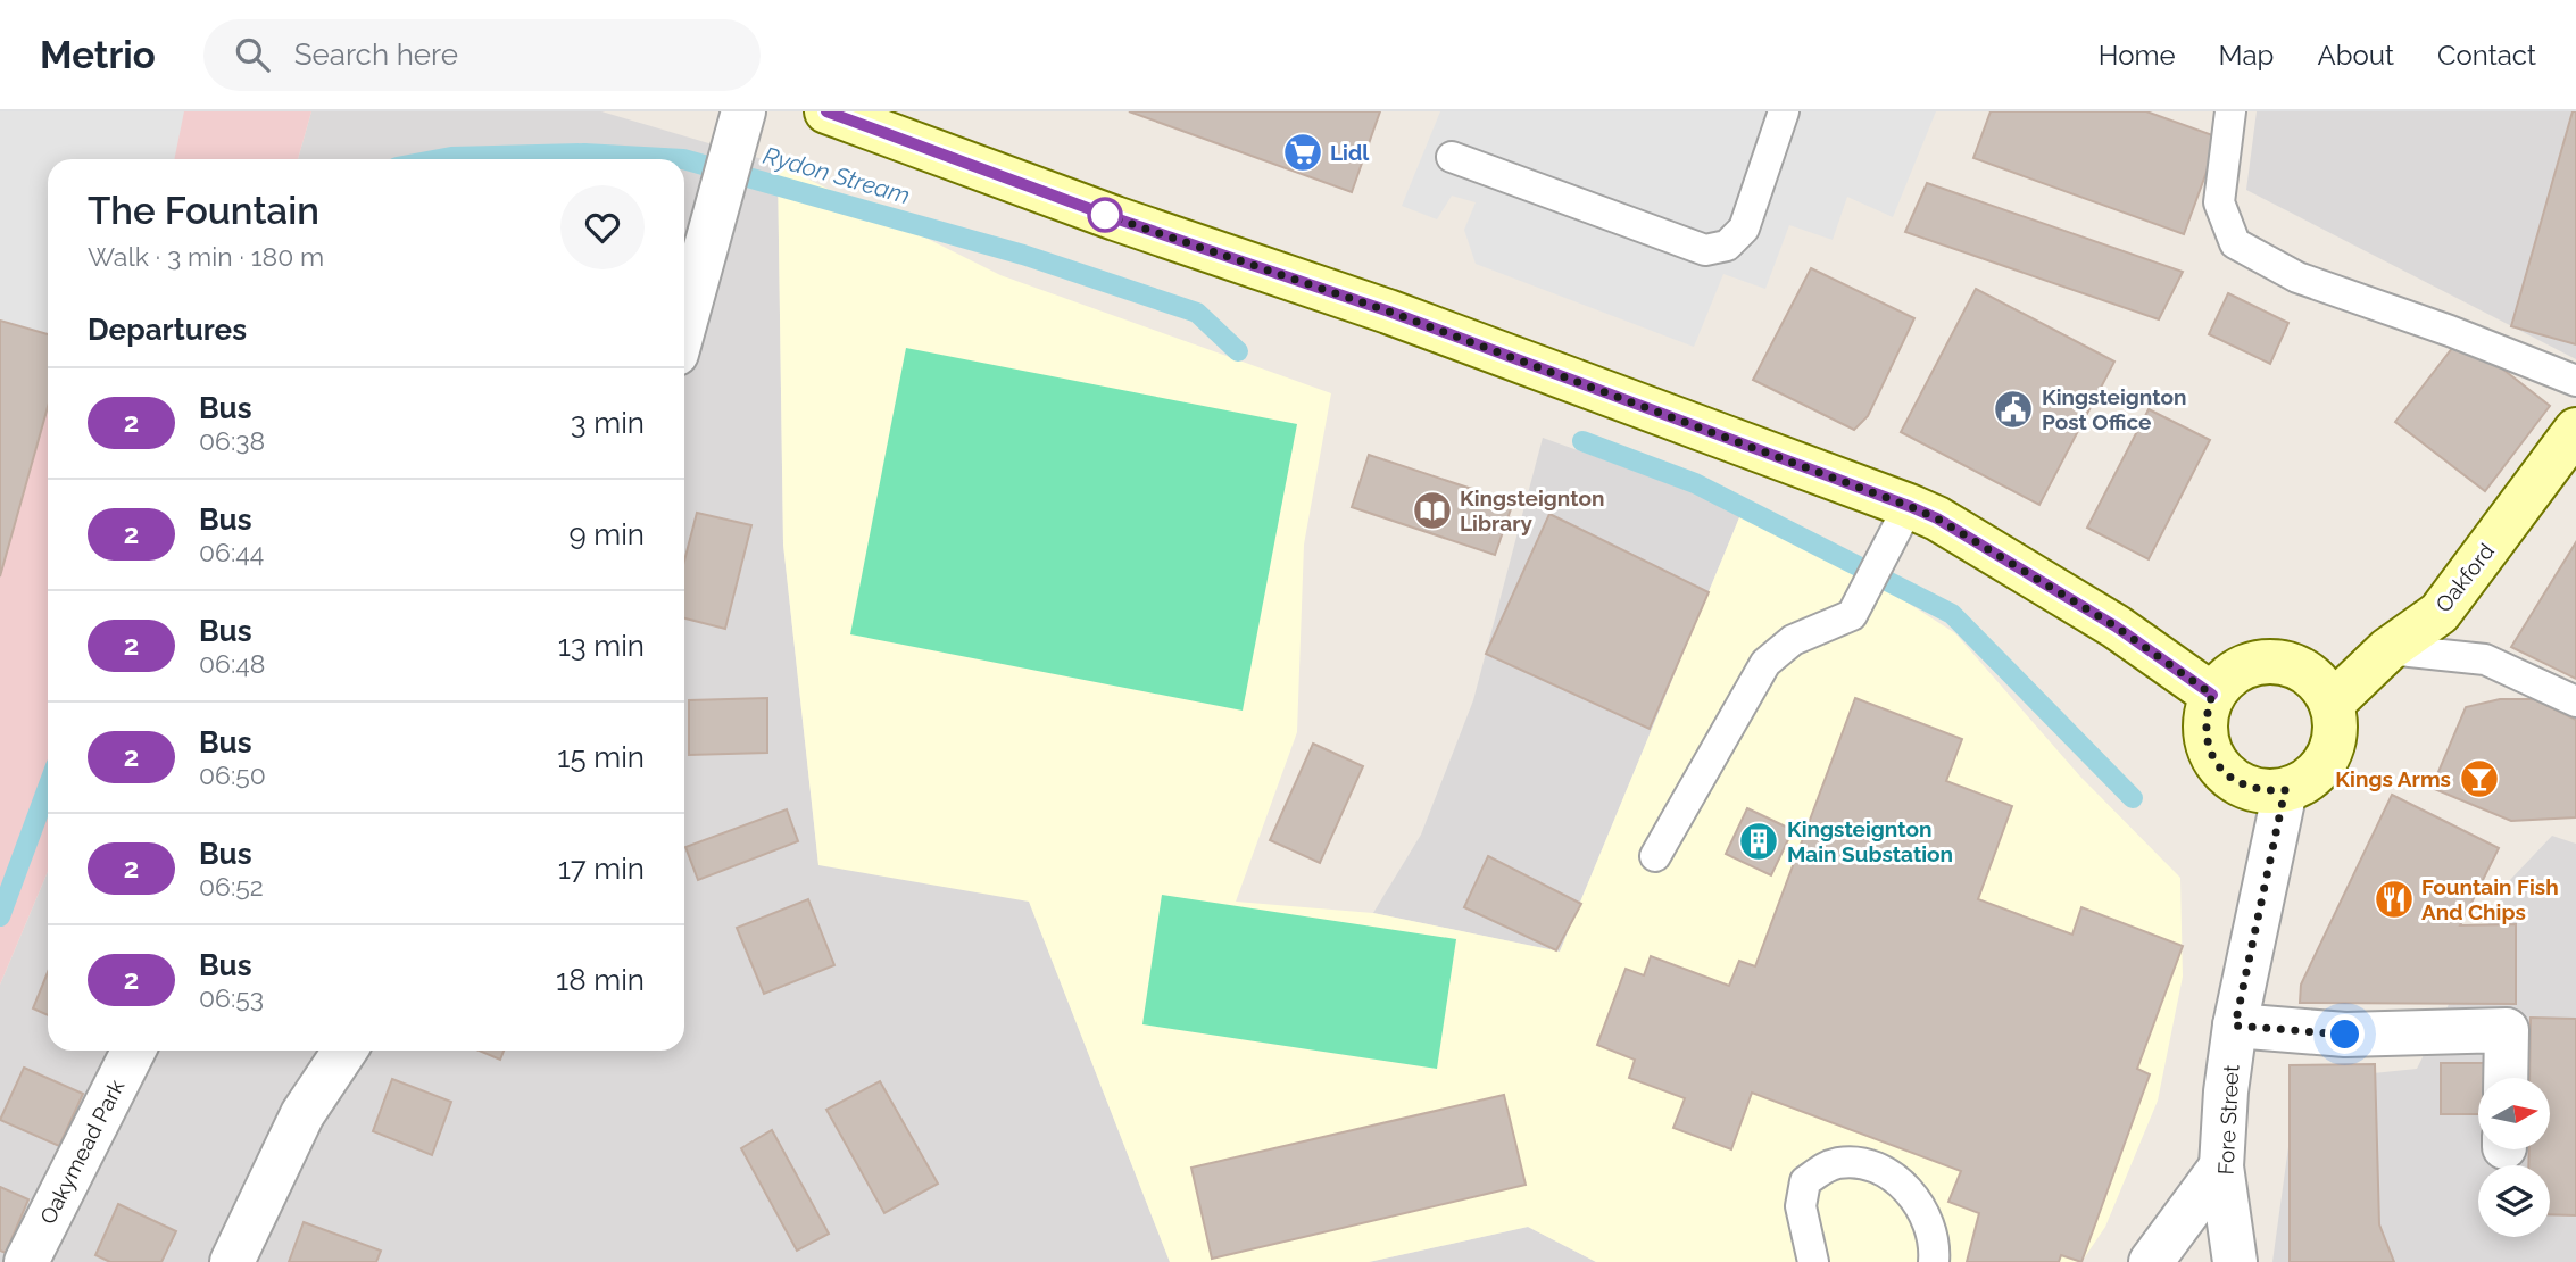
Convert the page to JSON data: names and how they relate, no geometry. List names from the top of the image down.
{
  "streets": {
    "main road": ["Oakford"],
    "street": ["Fore Street", "Oakymead Park"]
  },
  "crossings": [
    ["Oakford", "Fore Street"]
  ],
  "water": ["Rydon Stream"],
  "places": {
    "supermarket": ["Lidl"],
    "public building": ["Kingsteignton Post Office"],
    "library": ["Kingsteignton Library"],
    "bar": ["Kings Arms"],
    "building": ["Kingsteignton Main Substation"],
    "restaurant": ["Fountain Fish And Chips"]
  },
  "lines": ["bus line 2"],
  "north": "right",
  "page": {
    "header": "Metrio",
    "search": "Search here",
    "nav": [
      "Home",
      "Map",
      "About",
      "Contact"
    ],
    "heading": [
      ["The Fountain", "Walk · 3 min · 180 m"],
      "Departures"
    ],
    "list": [
      {
        "mark": "2",
        "name": "Bus",
        "note": "06:38",
        "value": "3 min"
      },
      {
        "mark": "2",
        "name": "Bus",
        "note": "06:44",
        "value": "9 min"
      },
      {
        "mark": "2",
        "name": "Bus",
        "note": "06:48",
        "value": "13 min"
      },
      {
        "mark": "2",
        "name": "Bus",
        "note": "06:50",
        "value": "15 min"
      },
      {
        "mark": "2",
        "name": "Bus",
        "note": "06:52",
        "value": "17 min"
      },
      {
        "mark": "2",
        "name": "Bus",
        "note": "06:53",
        "value": "18 min"
      }
    ]
  }
}
